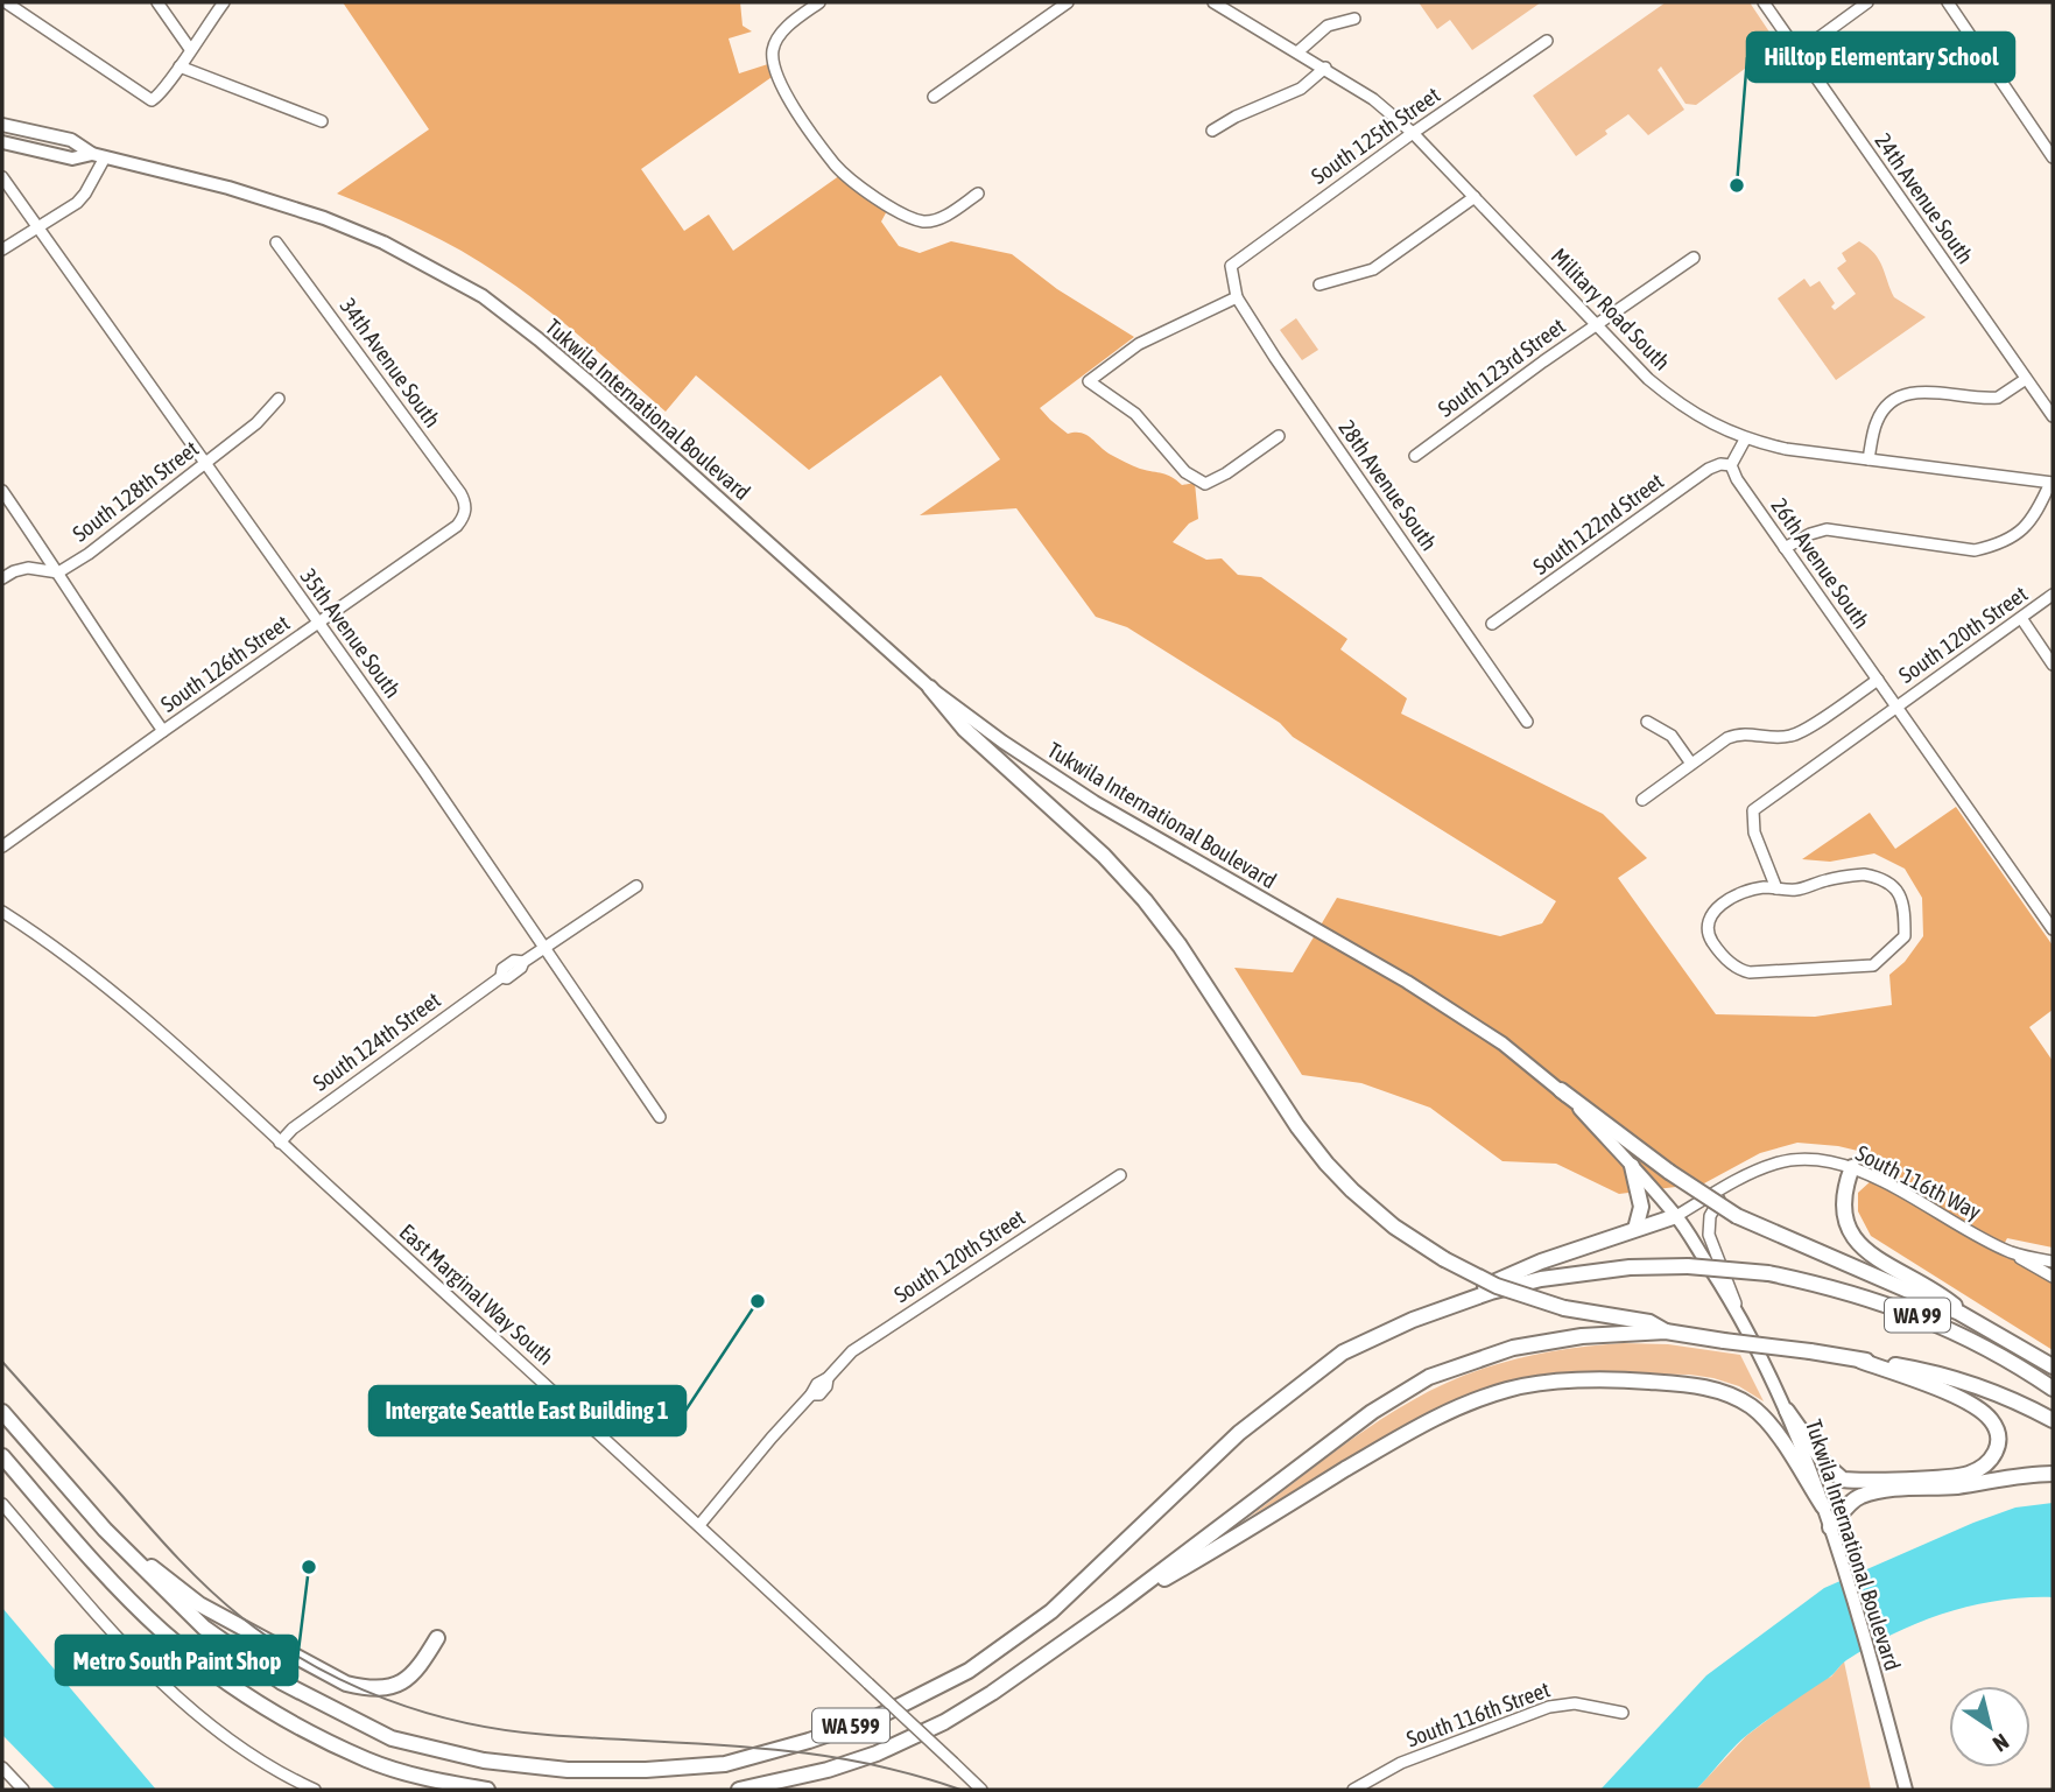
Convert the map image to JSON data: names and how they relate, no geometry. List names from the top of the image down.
{
  "streets": {
    "highway": ["WA 99", "WA 599"],
    "main road": ["Tukwila International Boulevard"],
    "street": [
      "South 125th Street",
      "24th Avenue South",
      "Military Road South",
      "34th Avenue South",
      "South 123rd Street",
      "28th Avenue South",
      "South 128th Street",
      "South 122nd Street",
      "26th Avenue South",
      "35th Avenue South",
      "South 120th Street",
      "South 126th Street",
      "South 124th Street",
      "South 116th Way",
      "East Marginal Way South",
      "South 116th Street"
    ]
  },
  "crossings": [
    ["South 125th Street", "Military Road South"],
    ["South 125th Street", "28th Avenue South"],
    ["Military Road South", "South 123rd Street"],
    ["34th Avenue South", "South 126th Street"],
    ["Tukwila International Boulevard", "South 116th Way"],
    ["South 128th Street", "35th Avenue South"],
    ["South 122nd Street", "26th Avenue South"],
    ["26th Avenue South", "South 120th Street"],
    ["35th Avenue South", "South 126th Street"],
    ["35th Avenue South", "South 124th Street"],
    ["South 120th Street", "East Marginal Way South"],
    ["South 124th Street", "East Marginal Way South"],
    ["WA 99", "WA 599"]
  ],
  "places": ["Hilltop Elementary School", "Intergate Seattle East Building 1", "Metro South Paint Shop"],
  "north": "bottom right"
}
